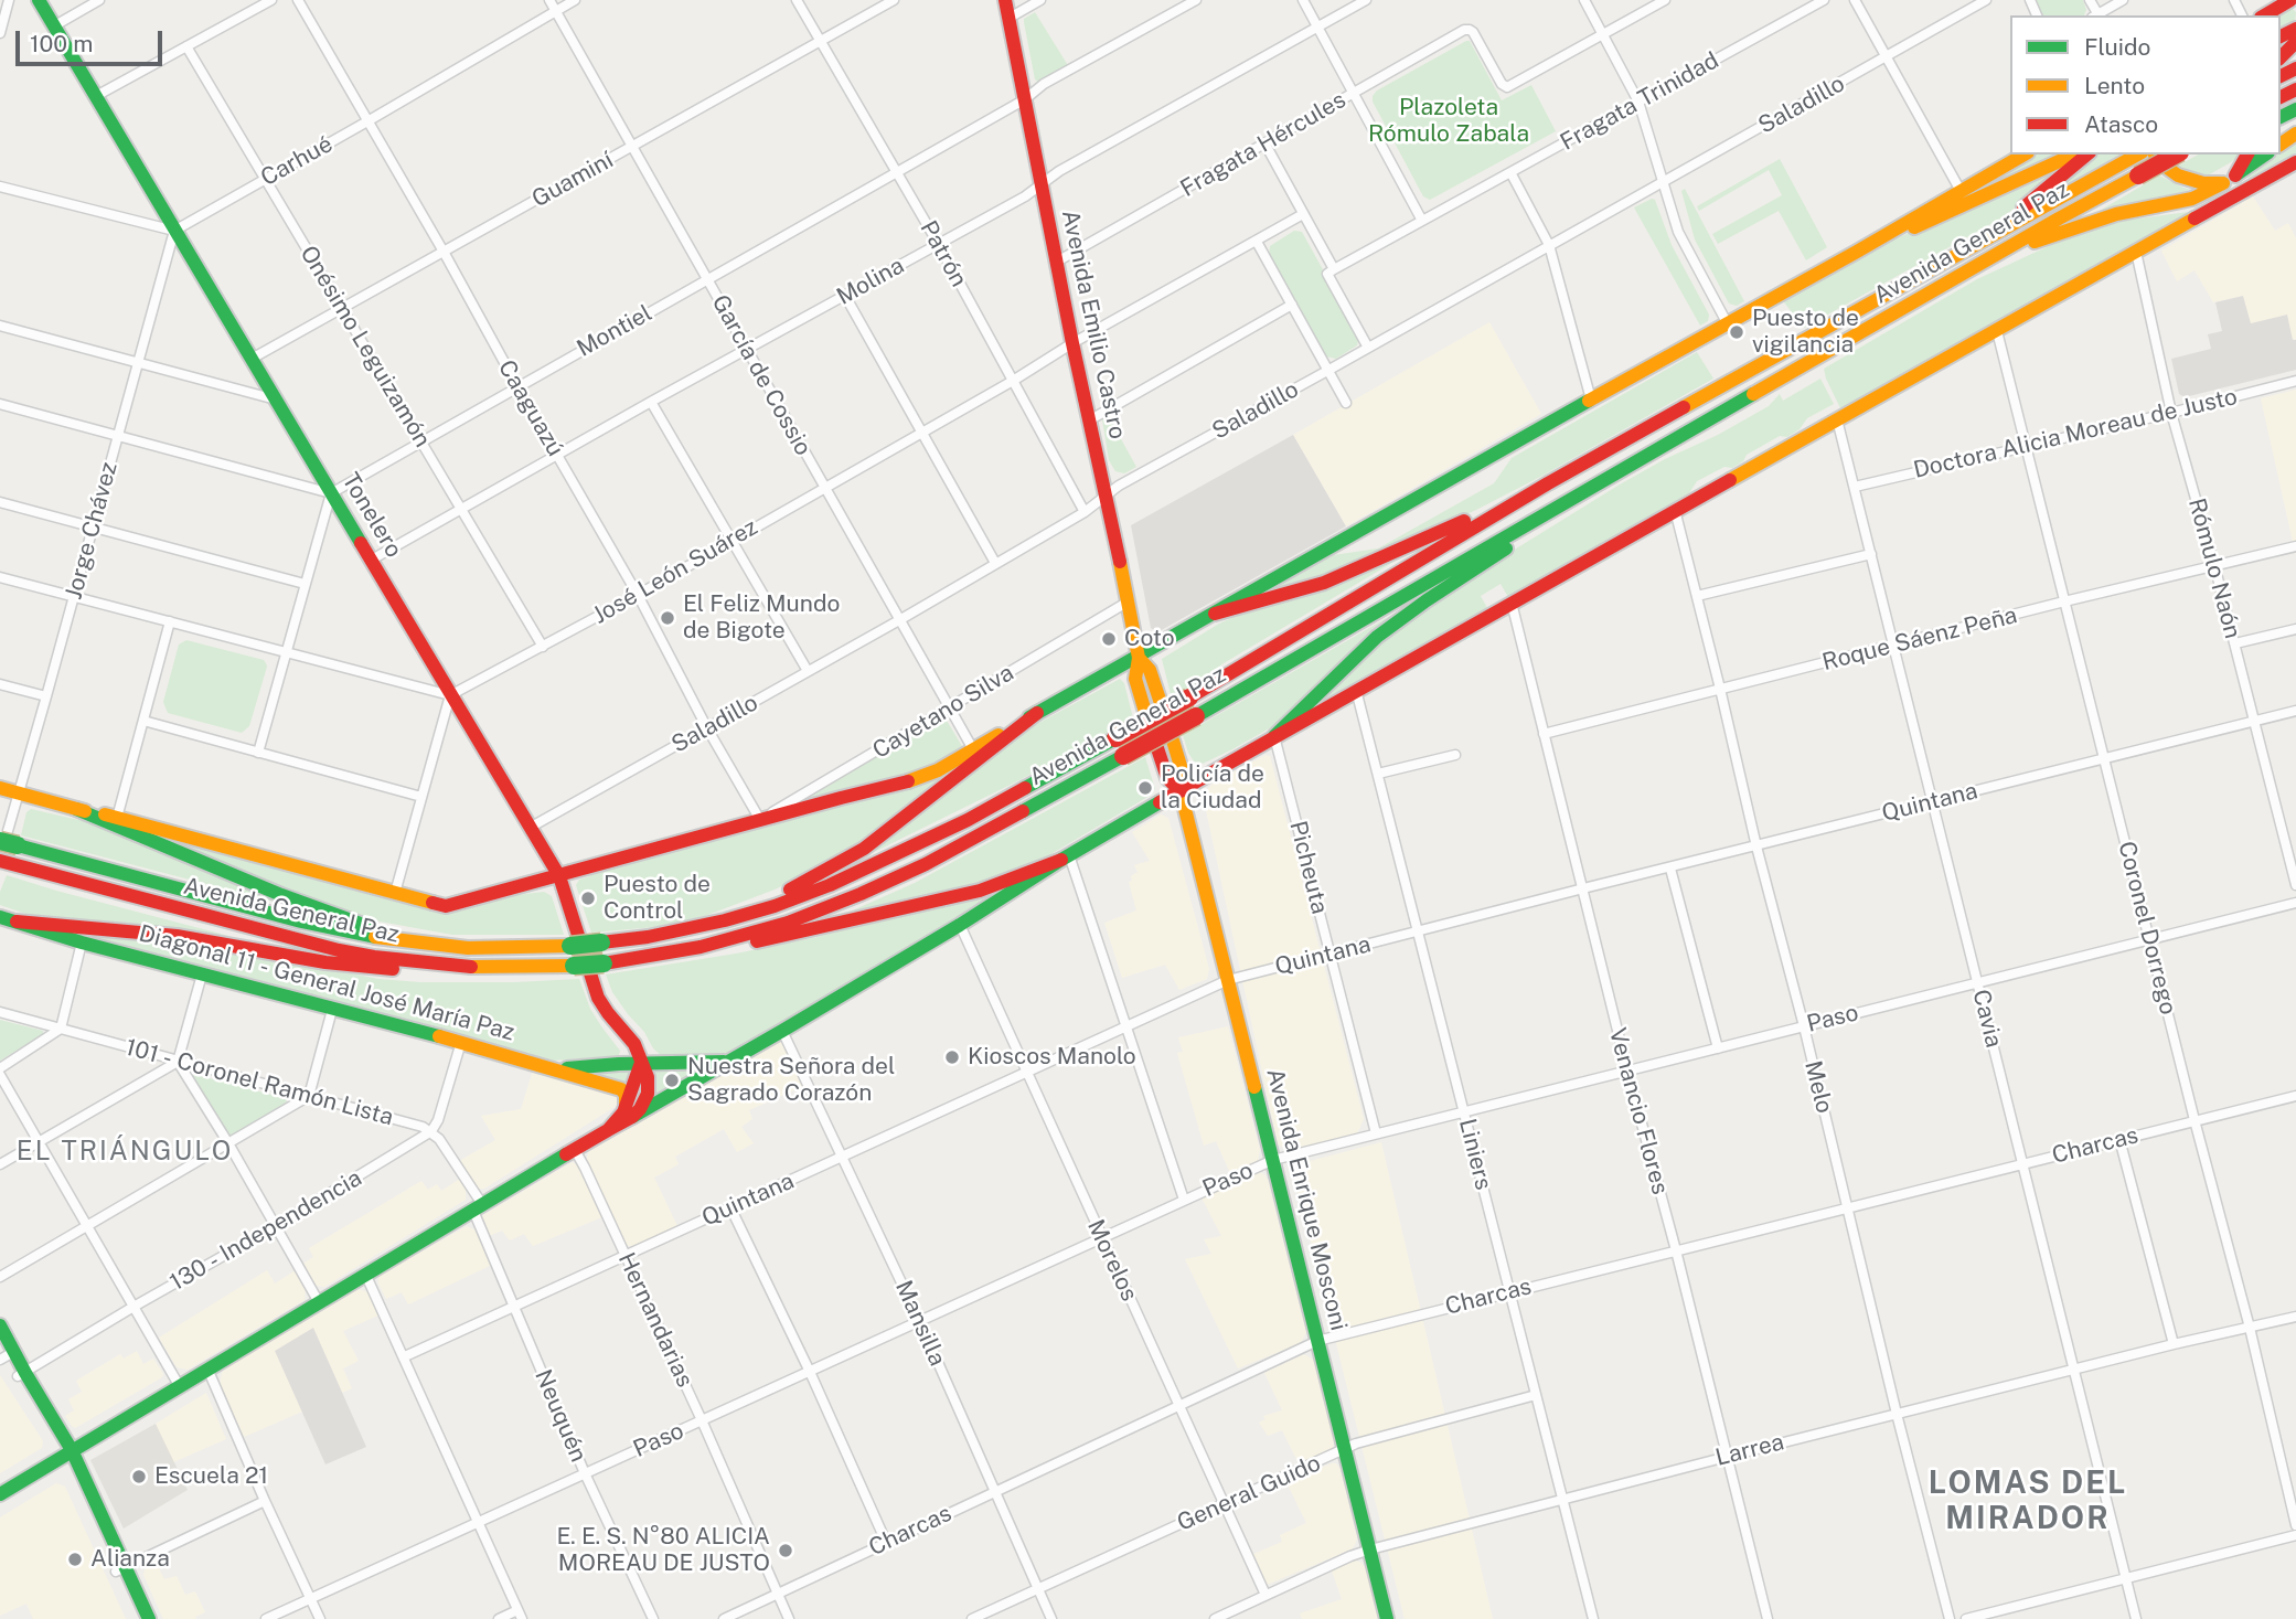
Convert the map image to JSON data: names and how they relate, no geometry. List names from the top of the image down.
{
  "streets": {
    "main road": [
      "Avenida General Paz",
      "Avenida Emilio Castro",
      "Tonelero",
      "Diagonal 11 - General José María Paz",
      "Avenida Enrique Mosconi"
    ],
    "street": [
      "Fragata Trinidad",
      "Saladillo",
      "Fragata Hércules",
      "Carhué",
      "Guaminí",
      "Patrón",
      "Molina",
      "Montiel",
      "Onésimo Leguizamón",
      "García de Cossio",
      "Caaguazú",
      "Doctora Alicia Moreau de Justo",
      "Jorge Chávez",
      "Rómulo Naón",
      "José León Suárez",
      "Roque Sáenz Peña",
      "Cayetano Silva",
      "Quintana",
      "Picheuta",
      "Coronel Dorrego",
      "Paso",
      "Cavia",
      "101 - Coronel Ramón Lista",
      "Melo",
      "Venancio Flores",
      "Charcas",
      "Liniers",
      "130 - Independencia",
      "Morelos",
      "Hernandarias",
      "Mansilla",
      "Neuquén",
      "Larrea",
      "General Guido"
    ]
  },
  "crossings": [
    ["Saladillo", "Patrón"],
    ["Saladillo", "Avenida Emilio Castro"],
    ["Saladillo", "García de Cossio"],
    ["Saladillo", "Caaguazú"],
    ["Saladillo", "Tonelero"],
    ["Fragata Hércules", "Avenida Emilio Castro"],
    ["Carhué", "Onésimo Leguizamón"],
    ["Carhué", "García de Cossio"],
    ["Carhué", "Caaguazú"],
    ["Carhué", "Tonelero"],
    ["Carhué", "Jorge Chávez"],
    ["Guaminí", "Patrón"],
    ["Guaminí", "Onésimo Leguizamón"],
    ["Guaminí", "García de Cossio"],
    ["Guaminí", "Caaguazú"],
    ["Guaminí", "Tonelero"],
    ["Avenida General Paz", "Avenida Emilio Castro"],
    ["Avenida General Paz", "García de Cossio"],
    ["Avenida General Paz", "Caaguazú"],
    ["Avenida General Paz", "Tonelero"],
    ["Avenida General Paz", "Jorge Chávez"],
    ["Avenida General Paz", "Cayetano Silva"],
    ["Patrón", "Molina"],
    ["Patrón", "Montiel"],
    ["Patrón", "José León Suárez"],
    ["Molina", "Avenida Emilio Castro"],
    ["Molina", "Onésimo Leguizamón"],
    ["Molina", "García de Cossio"],
    ["Molina", "Caaguazú"],
    ["Molina", "Tonelero"],
    ["Avenida Emilio Castro", "Montiel"],
    ["Avenida Emilio Castro", "José León Suárez"],
    ["Avenida Emilio Castro", "Cayetano Silva"],
    ["Montiel", "Onésimo Leguizamón"],
    ["Montiel", "García de Cossio"],
    ["Montiel", "Caaguazú"],
    ["Montiel", "Tonelero"],
    ["Onésimo Leguizamón", "José León Suárez"],
    ["García de Cossio", "José León Suárez"],
    ["García de Cossio", "Cayetano Silva"],
    ["Caaguazú", "José León Suárez"],
    ["Caaguazú", "Cayetano Silva"],
    ["Doctora Alicia Moreau de Justo", "Rómulo Naón"],
    ["Doctora Alicia Moreau de Justo", "Coronel Dorrego"],
    ["Doctora Alicia Moreau de Justo", "Cavia"],
    ["Tonelero", "Jorge Chávez"],
    ["Tonelero", "José León Suárez"],
    ["Rómulo Naón", "Roque Sáenz Peña"],
    ["Rómulo Naón", "Quintana"],
    ["Roque Sáenz Peña", "Coronel Dorrego"],
    ["Roque Sáenz Peña", "Cavia"],
    ["Roque Sáenz Peña", "Melo"],
    ["Roque Sáenz Peña", "Venancio Flores"],
    ["Quintana", "Picheuta"],
    ["Quintana", "Coronel Dorrego"],
    ["Quintana", "Cavia"],
    ["Quintana", "Melo"],
    ["Quintana", "Venancio Flores"],
    ["Quintana", "Liniers"],
    ["Quintana", "Avenida Enrique Mosconi"],
    ["Quintana", "Morelos"],
    ["Quintana", "Hernandarias"],
    ["Quintana", "Mansilla"],
    ["Quintana", "Neuquén"],
    ["Picheuta", "Paso"],
    ["Coronel Dorrego", "Paso"],
    ["Coronel Dorrego", "Charcas"],
    ["Coronel Dorrego", "Larrea"],
    ["Paso", "Cavia"],
    ["Paso", "Melo"],
    ["Paso", "Venancio Flores"],
    ["Paso", "Liniers"],
    ["Paso", "Avenida Enrique Mosconi"],
    ["Paso", "Morelos"],
    ["Paso", "Hernandarias"],
    ["Paso", "Mansilla"],
    ["Paso", "Neuquén"],
    ["Cavia", "Charcas"],
    ["Cavia", "Larrea"],
    ["101 - Coronel Ramón Lista", "130 - Independencia"],
    ["Melo", "Charcas"],
    ["Melo", "Larrea"],
    ["Venancio Flores", "Charcas"],
    ["Venancio Flores", "Larrea"],
    ["Charcas", "Liniers"],
    ["Charcas", "Avenida Enrique Mosconi"],
    ["Charcas", "Morelos"],
    ["Charcas", "Hernandarias"],
    ["Charcas", "Mansilla"],
    ["Liniers", "Larrea"],
    ["Liniers", "General Guido"],
    ["Avenida Enrique Mosconi", "Larrea"],
    ["Avenida Enrique Mosconi", "General Guido"],
    ["Morelos", "Larrea"],
    ["Morelos", "General Guido"],
    ["Mansilla", "General Guido"]
  ],
  "districts": ["EL TRIÁNGULO", "LOMAS DEL MIRADOR"],
  "parks": ["Plazoleta Rómulo Zabala"],
  "places": [
    "Puesto de vigilancia",
    "El Feliz Mundo de Bigote",
    "Coto",
    "Policía de la Ciudad",
    "Puesto de Control",
    "Kioscos Manolo",
    "Nuestra Señora del Sagrado Corazón",
    "Escuela 21",
    "E. E. S. N°80 ALICIA MOREAU DE JUSTO",
    "Alianza"
  ],
  "legend": ["Fluido", "Lento", "Atasco"],
  "scale_bar": "100 m"
}
